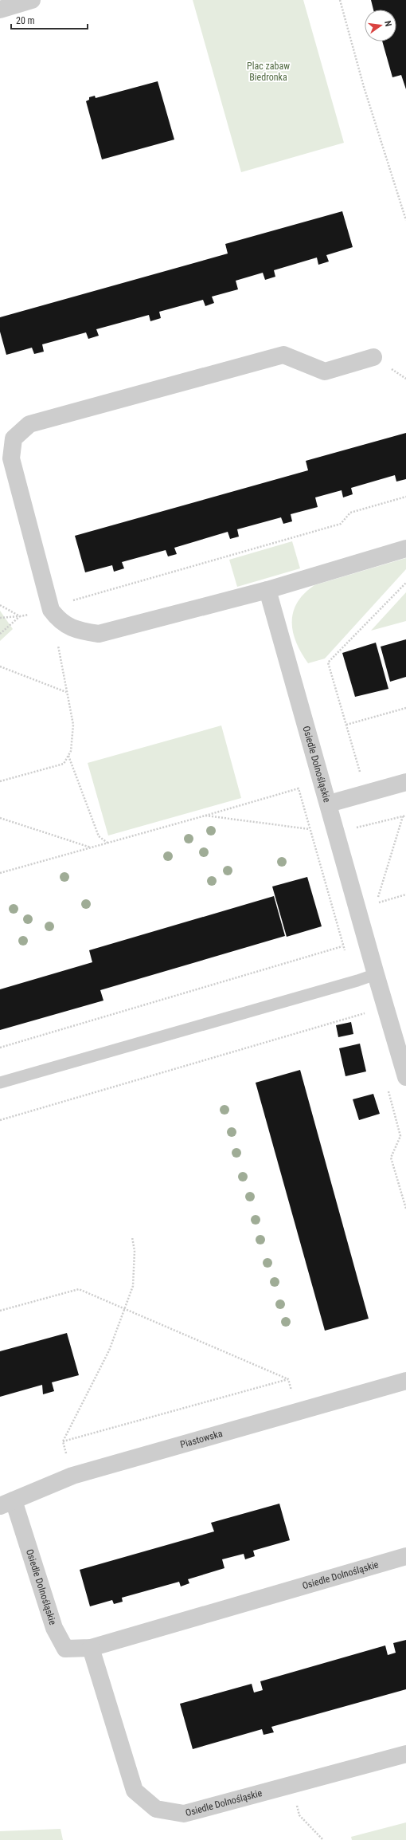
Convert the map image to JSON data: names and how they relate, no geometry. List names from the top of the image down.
{
  "streets": {
    "street": ["Osiedle Dolnośląskie", "Piastowska"]
  },
  "crossings": [
    ["Osiedle Dolnośląskie", "Piastowska"]
  ],
  "parks": ["Plac zabaw Biedronka"],
  "scale_bar": "20 m",
  "north": "right"
}
